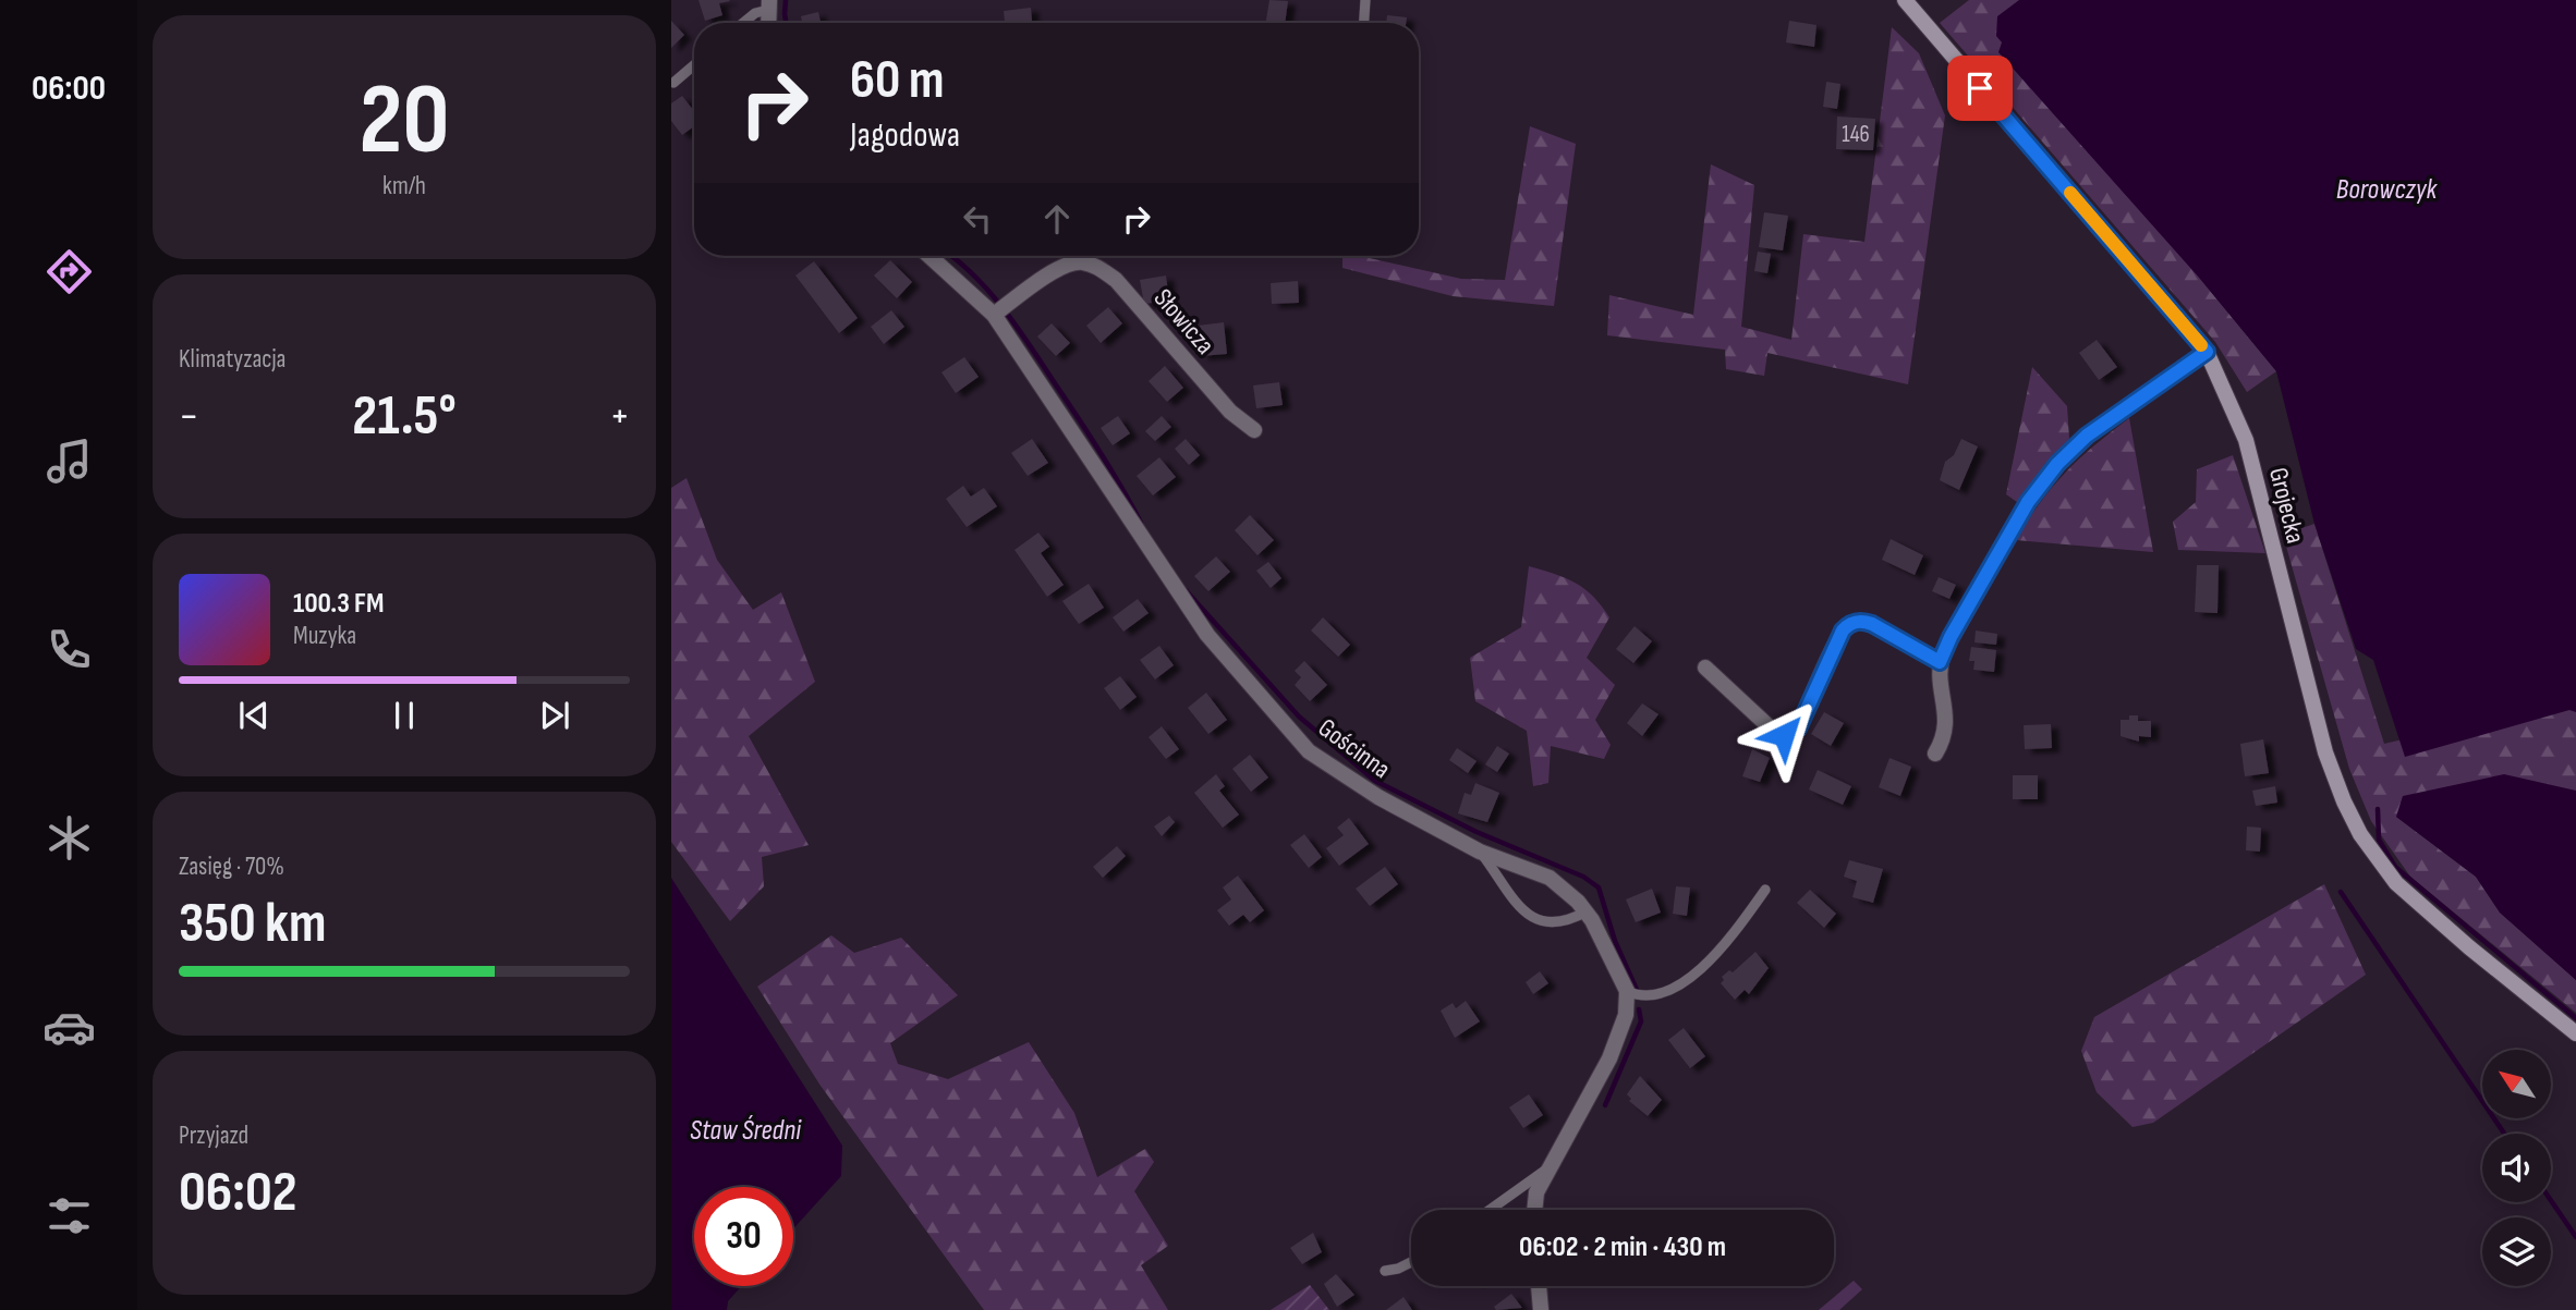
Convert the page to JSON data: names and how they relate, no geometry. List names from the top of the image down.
{
  "streets": {
    "street": ["Słowicza", "Grojecka", "Gościnna"]
  },
  "crossings": [
    ["Słowicza", "Gościnna"]
  ],
  "water": ["Borowczyk", "Staw Średni"],
  "house_numbers": ["146"],
  "north": "top left",
  "page": {
    "tabs": "06:00",
    "tile": [
      ["20", "km/h"],
      "Klimatyzacja",
      ["Zasięg · 70%", "350 km"],
      ["Przyjazd", "06:02"]
    ],
    "turn": ["60 m", "Jagodowa"],
    "heat": ["−", "21.5°", "+"],
    "song": ["100.3 FM", "Muzyka"],
    "limit": "30",
    "trip": "06:02 · 2 min · 430 m"
  }
}
